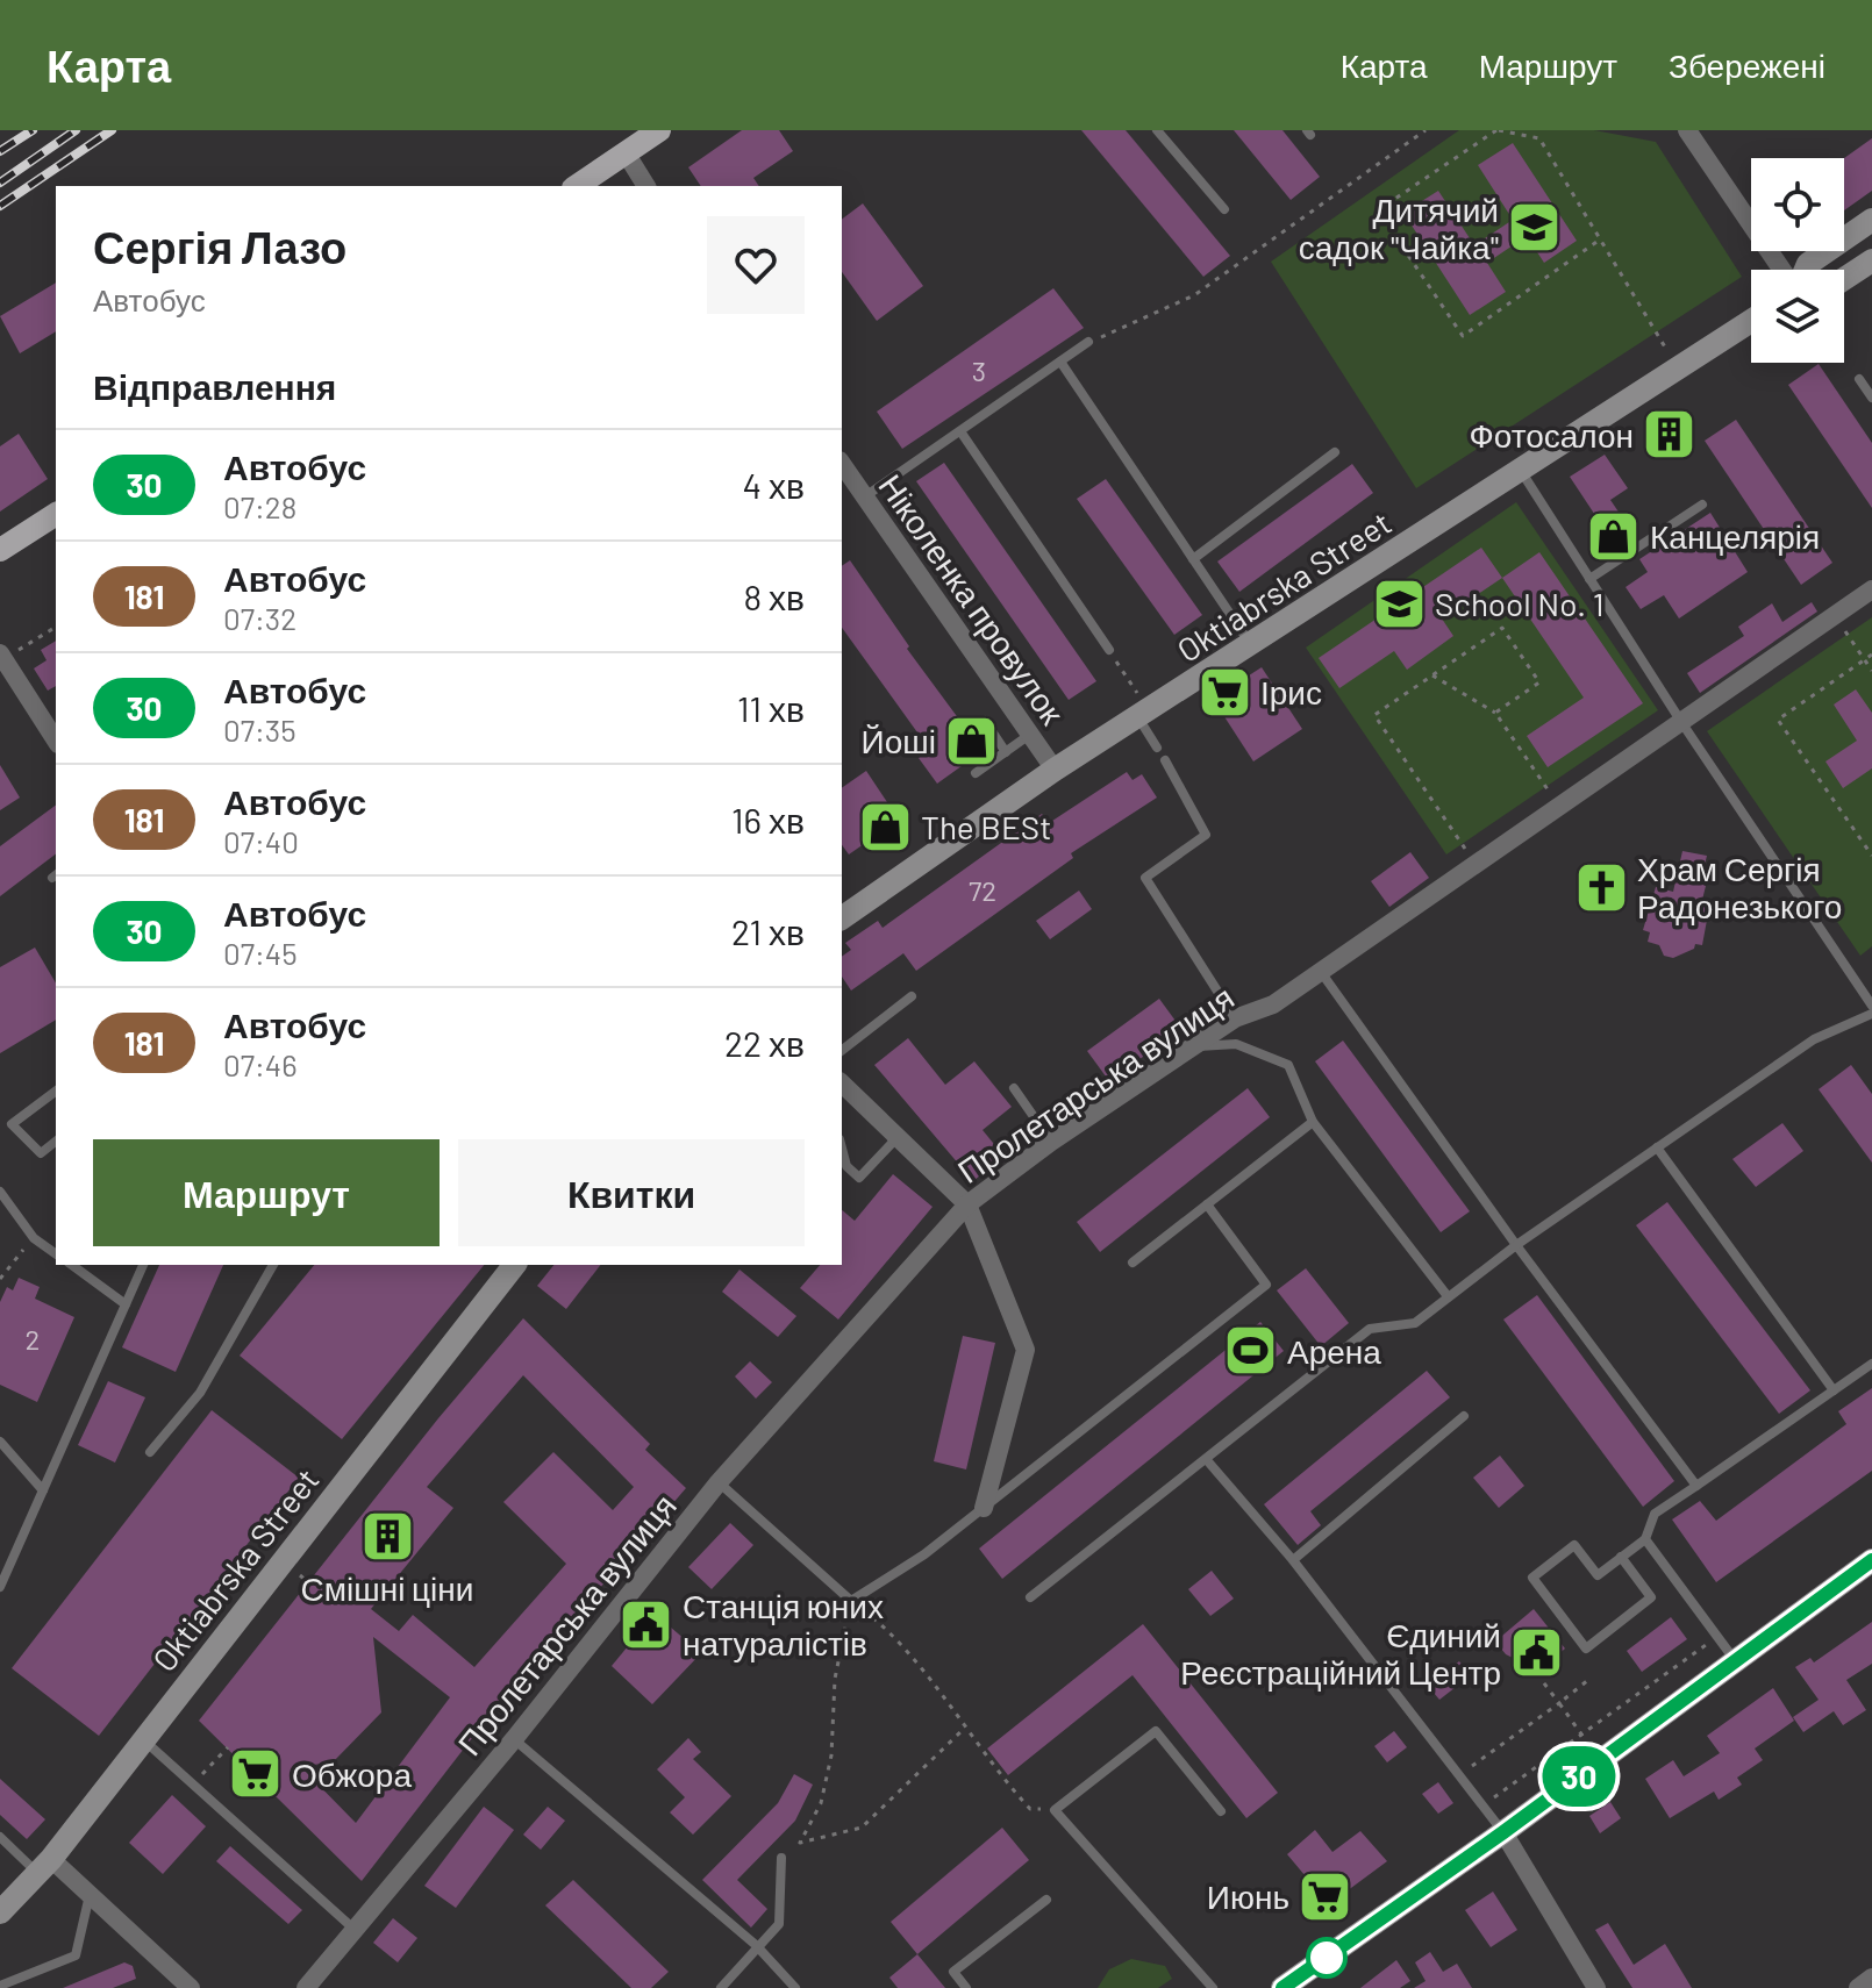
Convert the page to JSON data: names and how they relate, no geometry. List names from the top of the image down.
{
  "streets": {
    "main road": ["Oktiabrska Street"],
    "street": ["Ніколенка провулок", "Пролетарська вулиця"]
  },
  "crossings": [
    ["Oktiabrska Street", "Ніколенка провулок"]
  ],
  "places": {
    "school or university": ["Дитячий садок \"Чайка\"", "School No. 1"],
    "building": ["Фотосалон", "Смішні ціни"],
    "shop": ["Канцелярія", "Йоші", "The BESt"],
    "supermarket": ["Ірис", "Обжора", "Июнь"],
    "church": ["Храм Сергія Радонезького"],
    "sports": ["Арена"],
    "public building": ["Станція юних натуралістів", "Єдиний Реєстраційний Центр"]
  },
  "lines": ["bus line 30"],
  "house_numbers": ["3", "72", "2"],
  "page": {
    "header": "Карта",
    "nav": ["Карта", "Маршрут", "Збережені"],
    "on_map": "30",
    "heading": [
      ["Сергія Лазо", "Автобус"],
      "Відправлення"
    ],
    "list": [
      {
        "mark": "30",
        "name": "Автобус",
        "note": "07:28",
        "value": "4 хв"
      },
      {
        "mark": "181",
        "name": "Автобус",
        "note": "07:32",
        "value": "8 хв"
      },
      {
        "mark": "30",
        "name": "Автобус",
        "note": "07:35",
        "value": "11 хв"
      },
      {
        "mark": "181",
        "name": "Автобус",
        "note": "07:40",
        "value": "16 хв"
      },
      {
        "mark": "30",
        "name": "Автобус",
        "note": "07:45",
        "value": "21 хв"
      },
      {
        "mark": "181",
        "name": "Автобус",
        "note": "07:46",
        "value": "22 хв"
      }
    ],
    "buttons": ["Маршрут", "Квитки"]
  }
}
